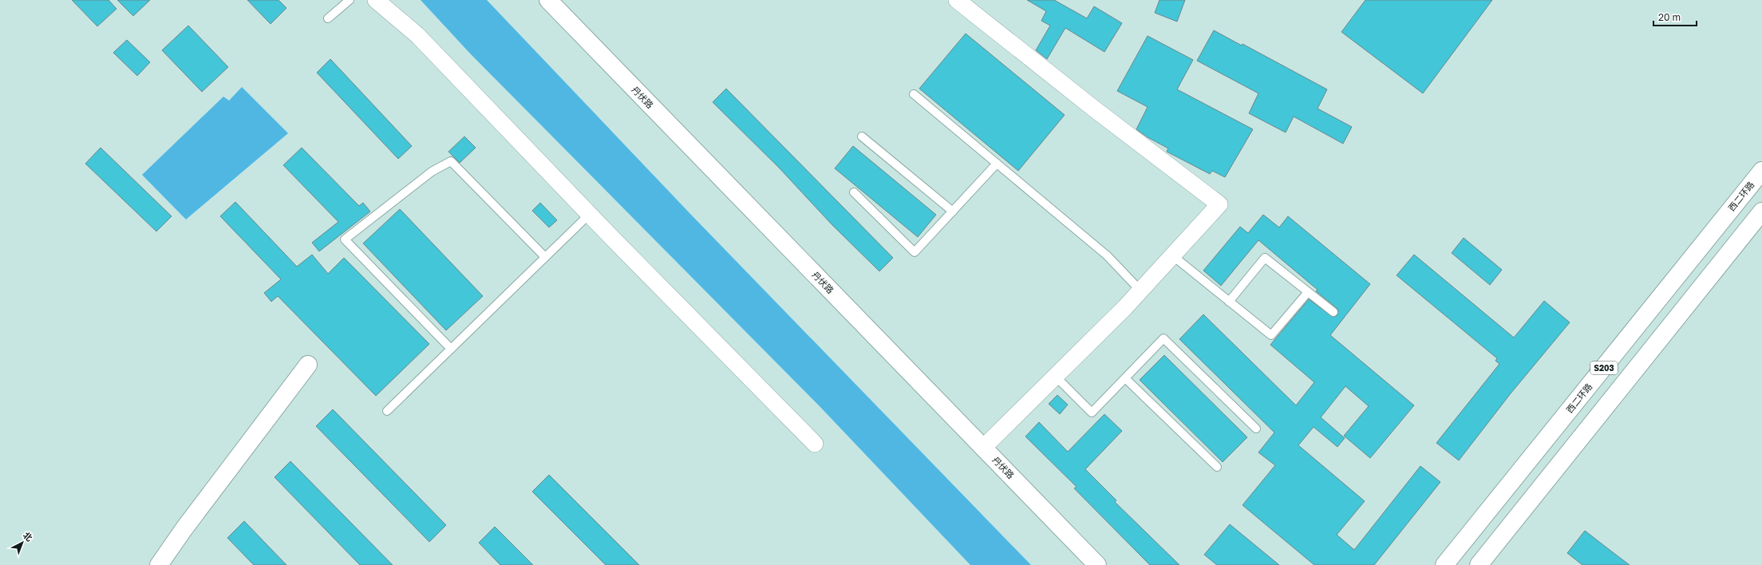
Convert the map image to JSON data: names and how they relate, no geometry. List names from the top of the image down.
{
  "streets": {
    "main road": ["丹伏路", "西二环路", "S203"]
  },
  "scale_bar": "20 m",
  "north": "top right"
}
